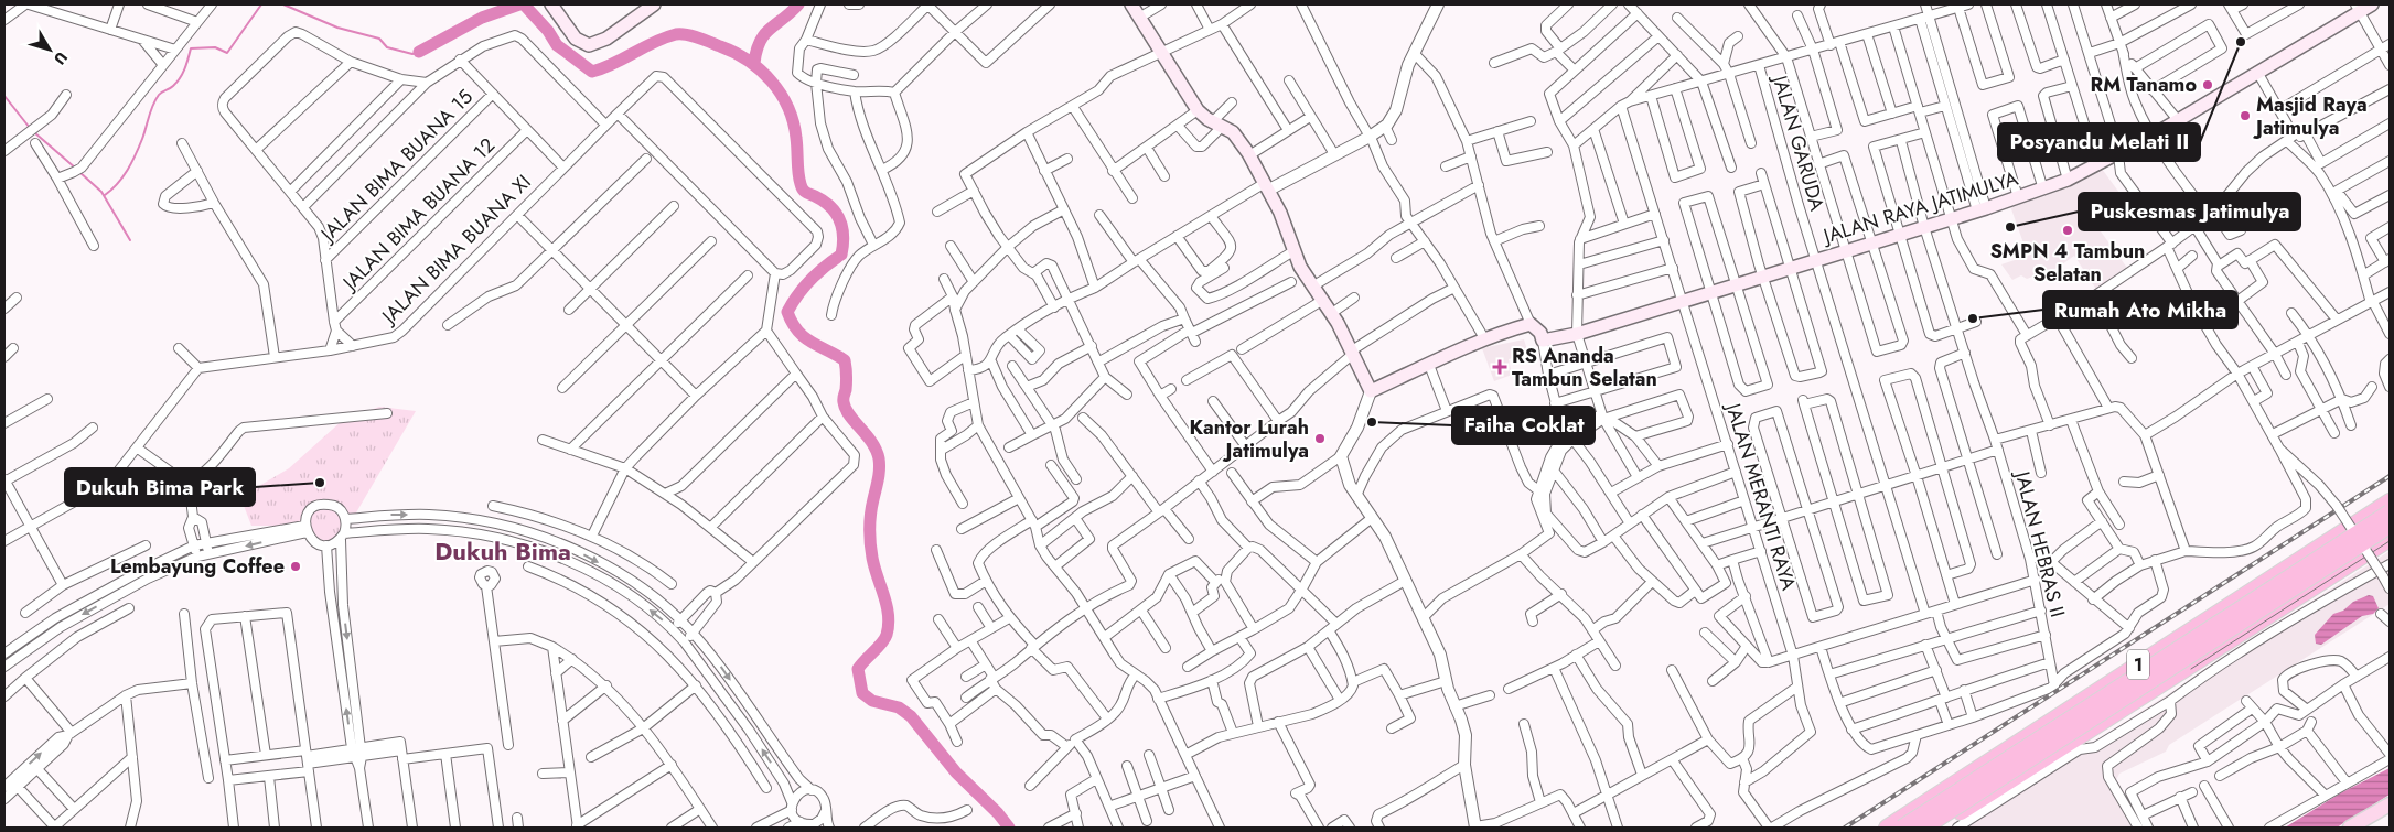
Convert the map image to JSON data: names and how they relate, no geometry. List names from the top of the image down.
{
  "streets": {
    "highway": ["1"],
    "main road": ["JALAN RAYA JATIMULYA"],
    "street": [
      "JALAN GARUDA",
      "JALAN BIMA BUANA 15",
      "JALAN BIMA BUANA 12",
      "JALAN BIMA BUANA XI",
      "JALAN MERANTI RAYA",
      "JALAN HEBRAS II"
    ]
  },
  "crossings": [
    ["JALAN GARUDA", "JALAN RAYA JATIMULYA"],
    ["JALAN RAYA JATIMULYA", "JALAN MERANTI RAYA"],
    ["JALAN RAYA JATIMULYA", "JALAN HEBRAS II"]
  ],
  "districts": ["Dukuh Bima"],
  "places": {
    "other": [
      "Posyandu Melati II",
      "RM Tanamo",
      "Masjid Raya Jatimulya",
      "Puskesmas Jatimulya",
      "SMPN 4 Tambun Selatan",
      "Rumah Ato Mikha",
      "Faiha Coklat",
      "Kantor Lurah Jatimulya",
      "Dukuh Bima Park",
      "Lembayung Coffee"
    ],
    "health": ["RS Ananda Tambun Selatan"]
  },
  "north": "bottom right"
}
